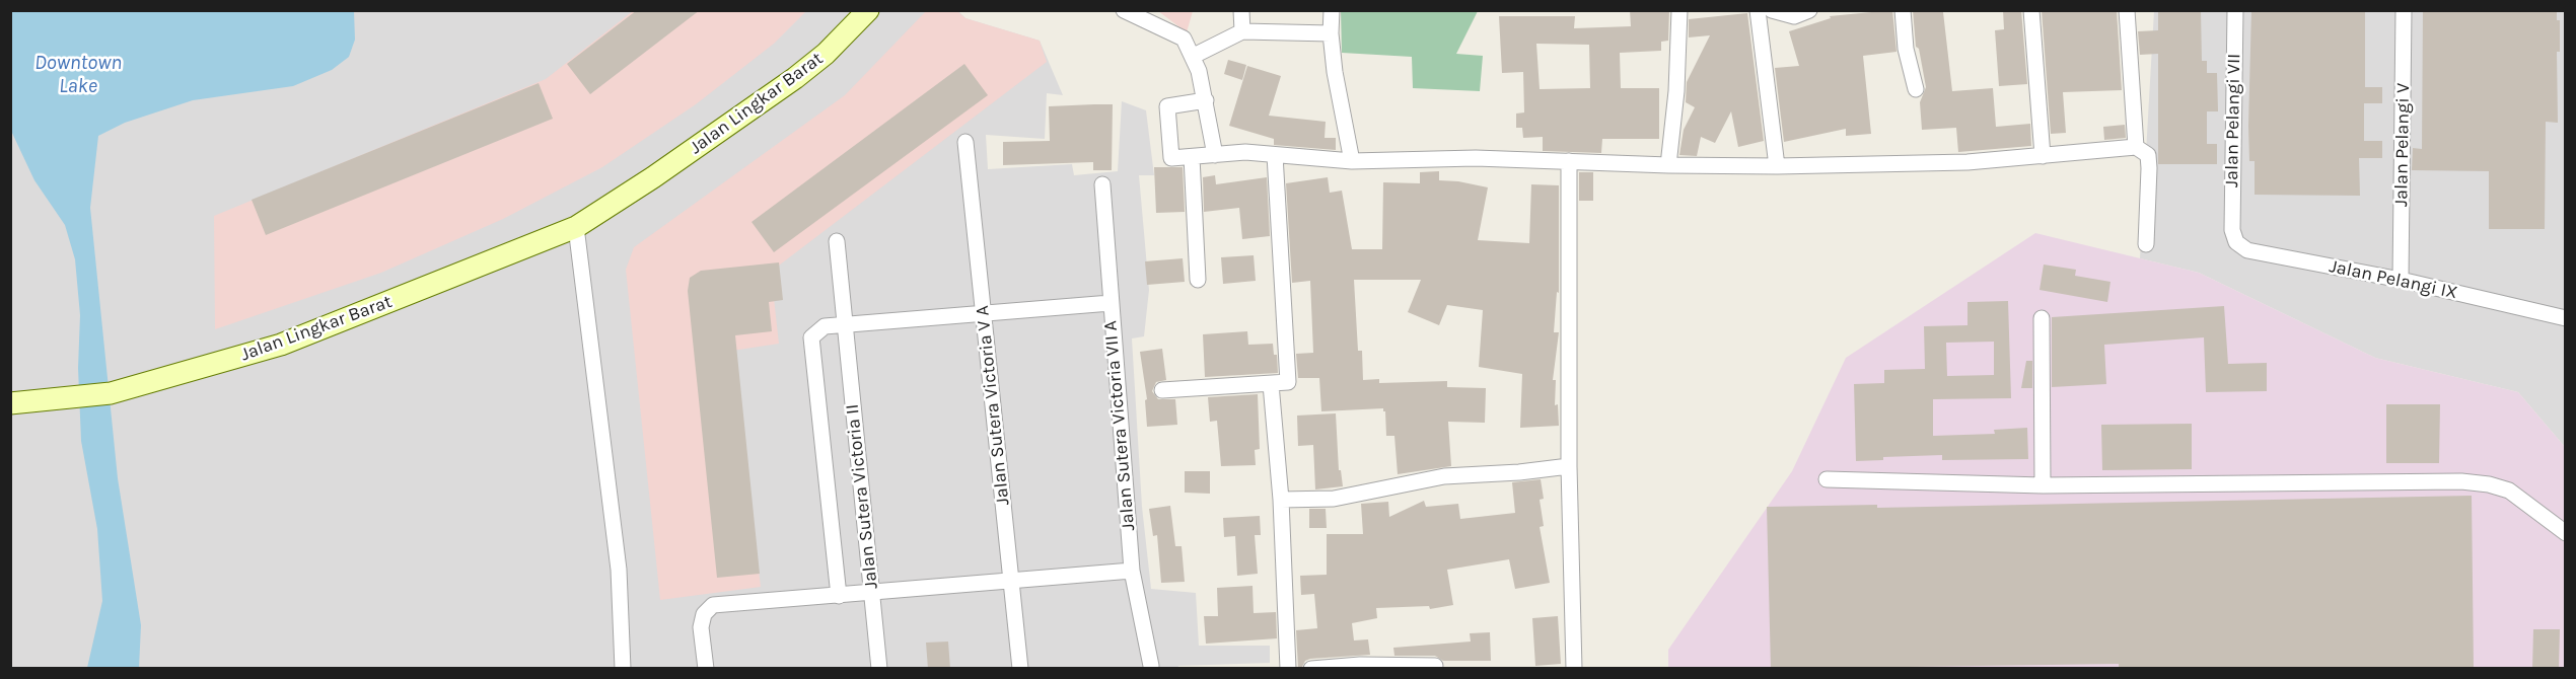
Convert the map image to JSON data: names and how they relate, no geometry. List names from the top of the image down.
{
  "streets": {
    "street": [
      "Jalan Lingkar Barat",
      "Jalan Pelangi VII",
      "Jalan Pelangi V",
      "Jalan Pelangi IX",
      "Jalan Sutera Victoria V A",
      "Jalan Sutera Victoria VII A",
      "Jalan Sutera Victoria II"
    ]
  },
  "crossings": [
    ["Jalan Pelangi VII", "Jalan Pelangi IX"],
    ["Jalan Pelangi V", "Jalan Pelangi IX"]
  ],
  "water": ["Downtown Lake"]
}
